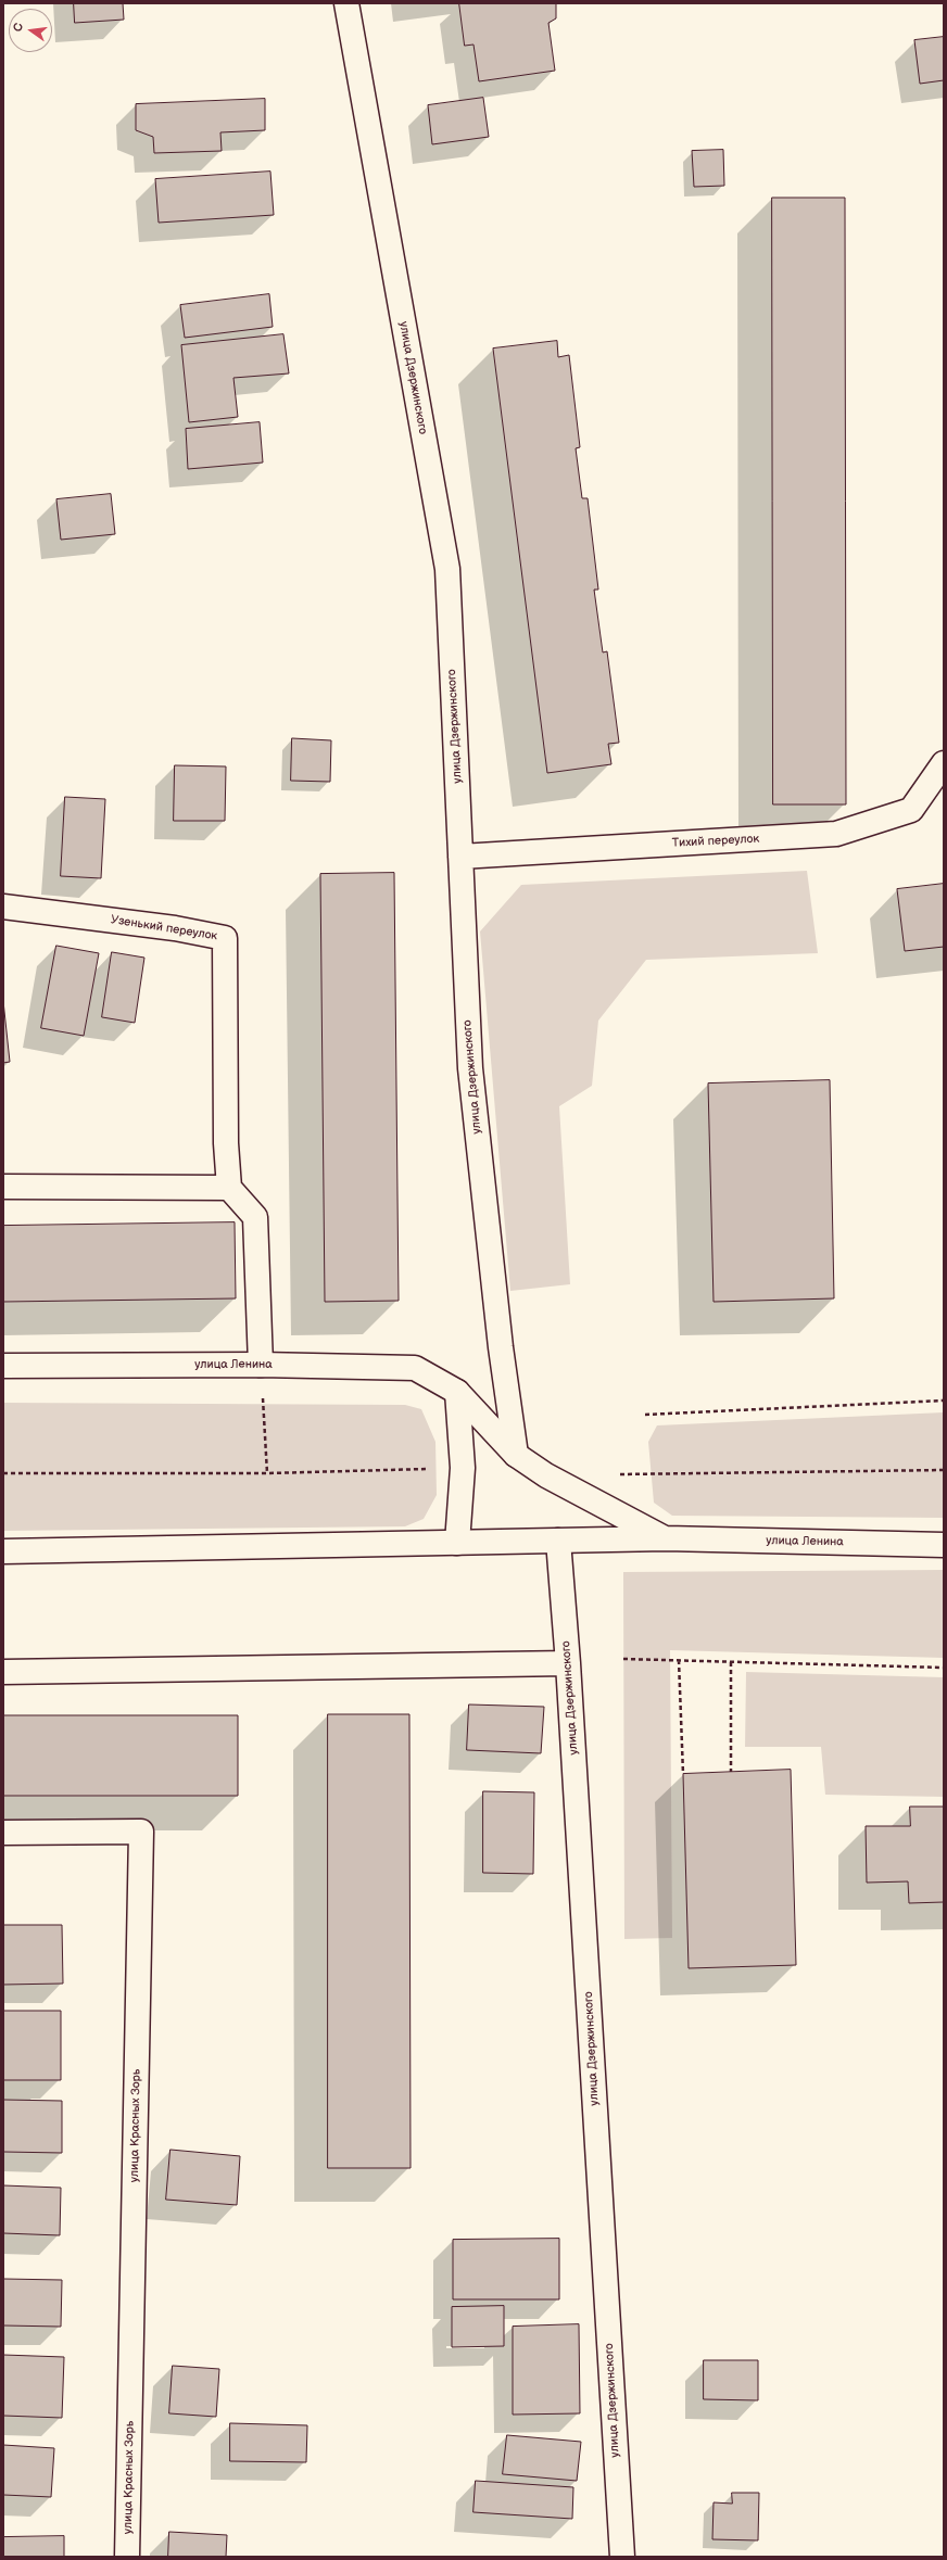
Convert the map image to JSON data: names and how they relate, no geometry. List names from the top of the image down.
{
  "streets": {
    "street": [
      "улица Дзержинского",
      "Тихий переулок",
      "Узенький переулок",
      "улица Ленина",
      "улица Красных Зорь"
    ]
  },
  "crossings": [
    ["улица Дзержинского", "Тихий переулок"],
    ["улица Дзержинского", "улица Ленина"]
  ],
  "north": "left"
}
